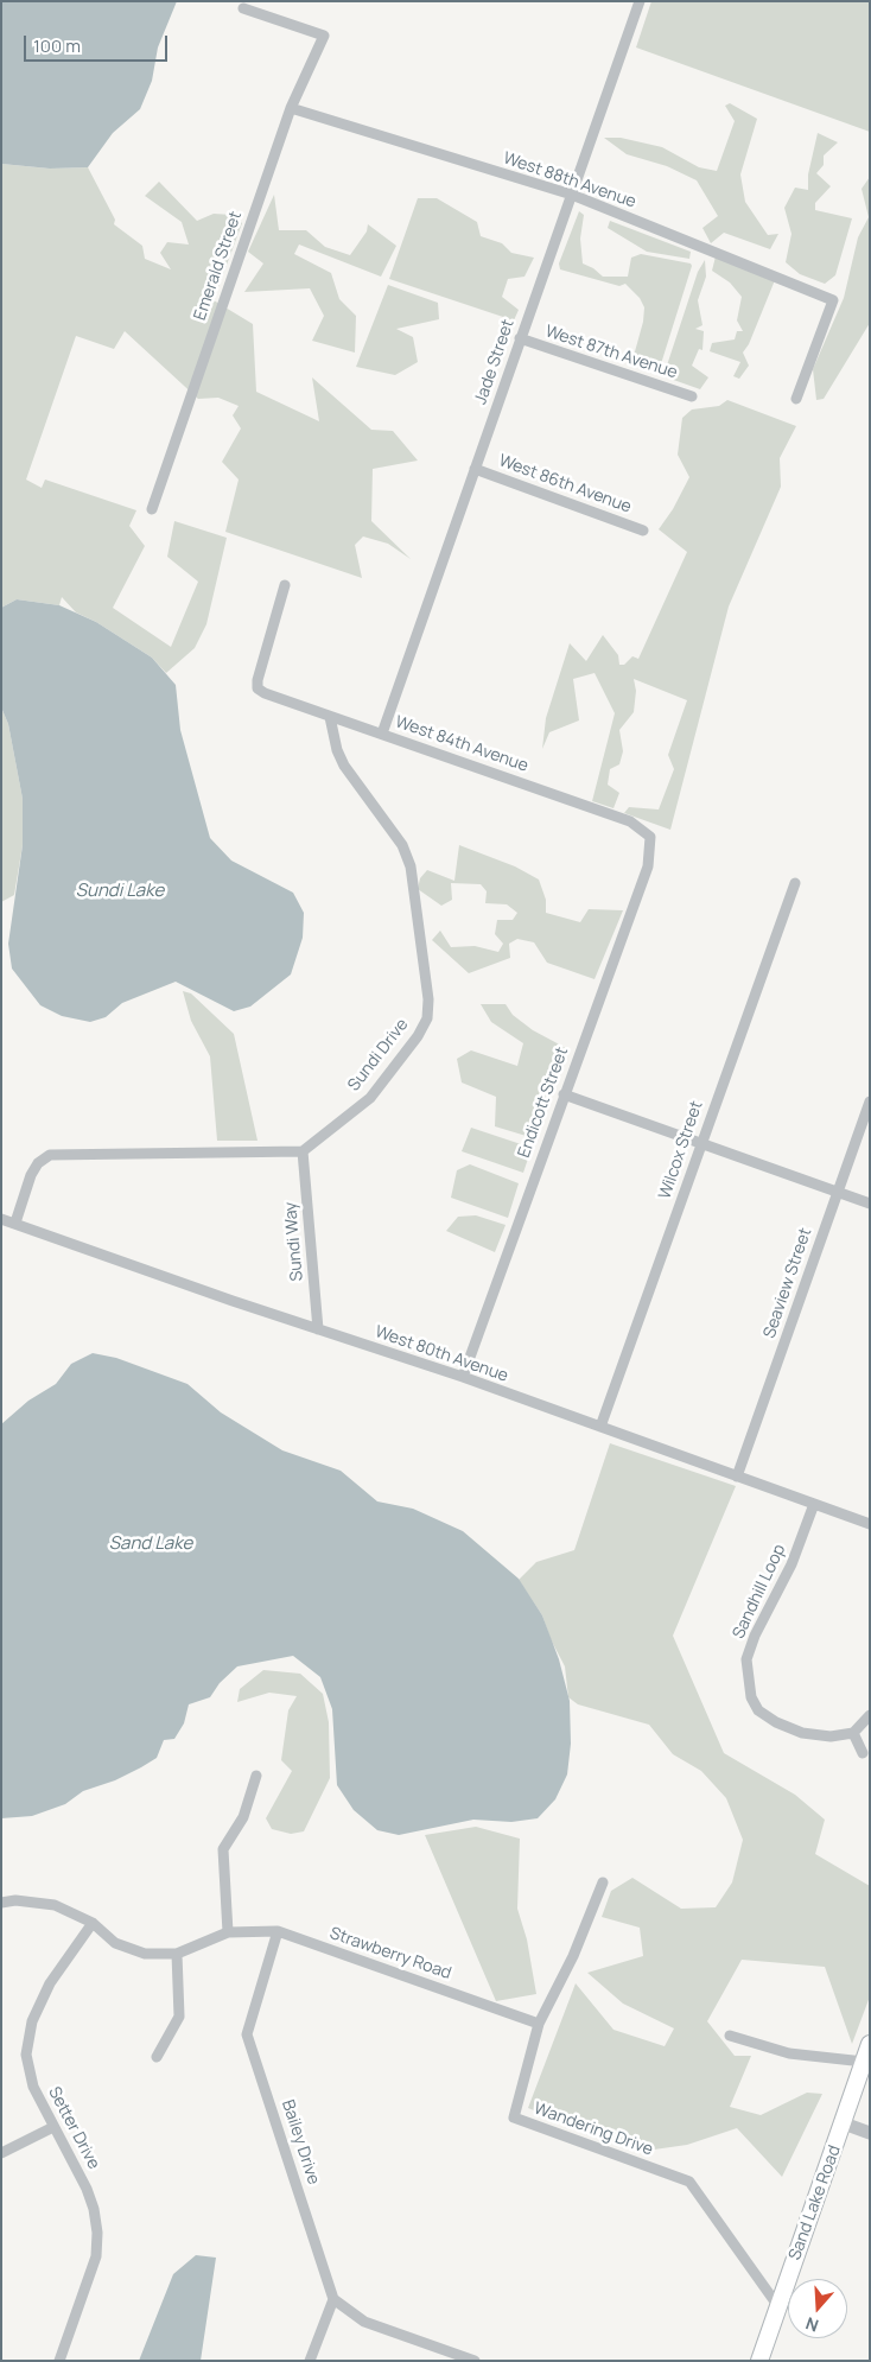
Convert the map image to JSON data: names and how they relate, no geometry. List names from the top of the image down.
{
  "streets": {
    "main road": ["Sand Lake Road"],
    "street": [
      "West 88th Avenue",
      "Emerald Street",
      "West 87th Avenue",
      "Jade Street",
      "West 86th Avenue",
      "West 84th Avenue",
      "Sundi Drive",
      "Endicott Street",
      "Wilcox Street",
      "Sundi Way",
      "Seaview Street",
      "West 80th Avenue",
      "Sandhill Loop",
      "Strawberry Road",
      "Setter Drive",
      "Wandering Drive",
      "Bailey Drive"
    ]
  },
  "crossings": [
    ["West 88th Avenue", "Emerald Street"],
    ["West 88th Avenue", "Jade Street"],
    ["West 87th Avenue", "Jade Street"],
    ["Jade Street", "West 86th Avenue"],
    ["Jade Street", "West 84th Avenue"],
    ["West 84th Avenue", "Sundi Drive"],
    ["West 84th Avenue", "Endicott Street"],
    ["Sundi Drive", "Sundi Way"],
    ["Endicott Street", "West 80th Avenue"],
    ["Wilcox Street", "West 80th Avenue"],
    ["Sundi Way", "West 80th Avenue"],
    ["Seaview Street", "West 80th Avenue"],
    ["West 80th Avenue", "Sandhill Loop"],
    ["Strawberry Road", "Wandering Drive"],
    ["Strawberry Road", "Bailey Drive"],
    ["Wandering Drive", "Sand Lake Road"]
  ],
  "water": ["Sundi Lake", "Sand Lake"],
  "scale_bar": "100 m",
  "north": "bottom"
}
